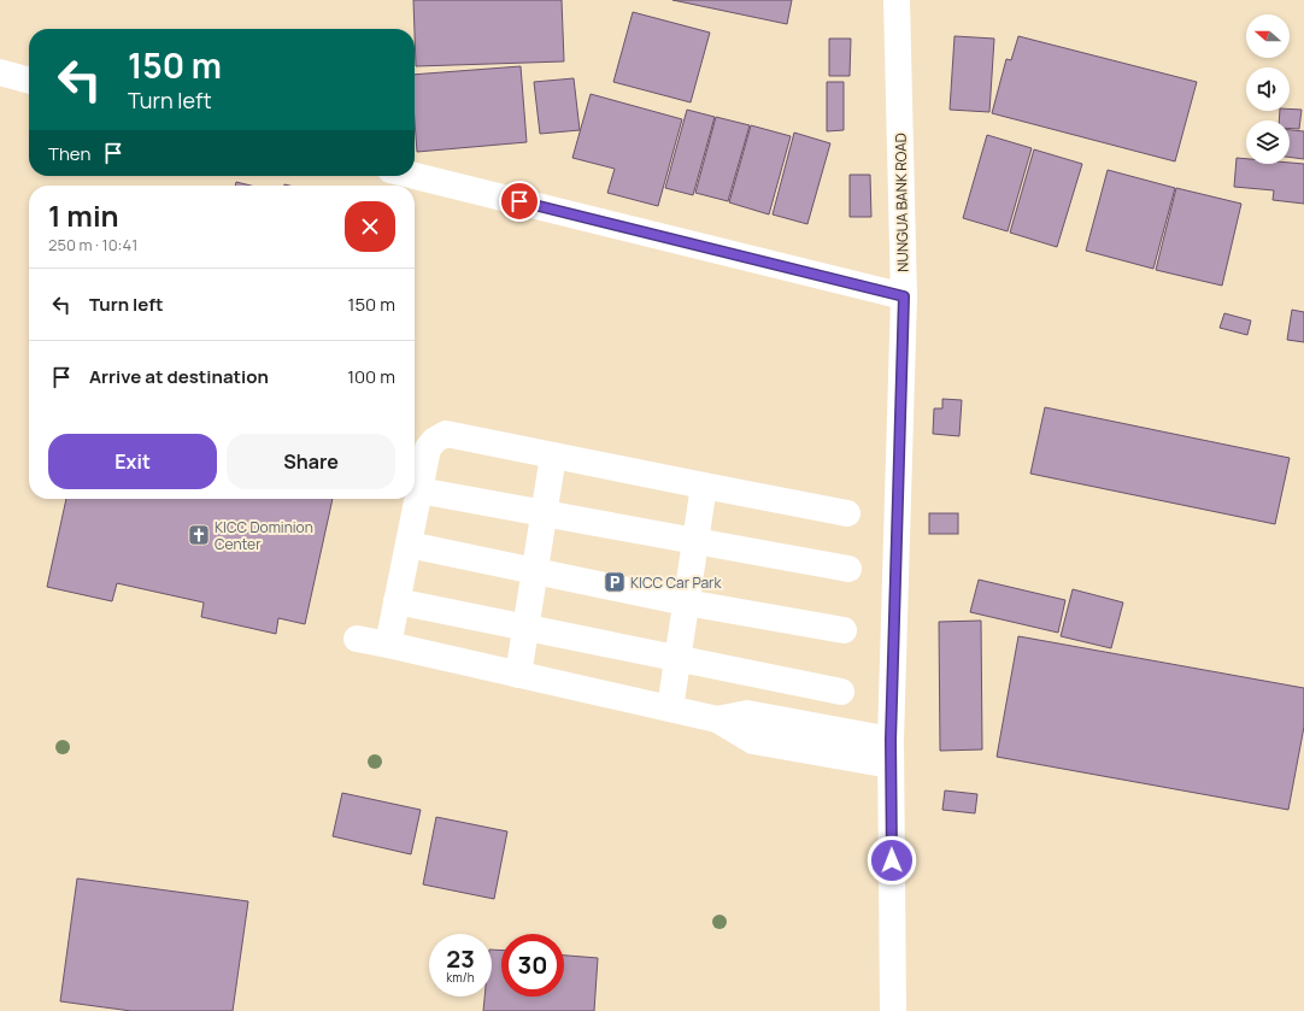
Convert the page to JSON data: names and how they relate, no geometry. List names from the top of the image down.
{
  "streets": {
    "street": ["NUNGUA BANK ROAD"]
  },
  "places": {
    "church": ["KICC Dominion Center"],
    "parking": ["KICC Car Park"]
  },
  "north": "left",
  "page": {
    "turn": ["150 m", "Turn left"],
    "then": "Then",
    "heading": ["1 min", "250 m · 10:41"],
    "list": [
      {
        "name": "Turn left",
        "value": "150 m"
      },
      {
        "name": "Arrive at destination",
        "value": "100 m"
      }
    ],
    "buttons": ["Exit", "Share"],
    "speed": "23 km/h",
    "limit": "30"
  }
}
